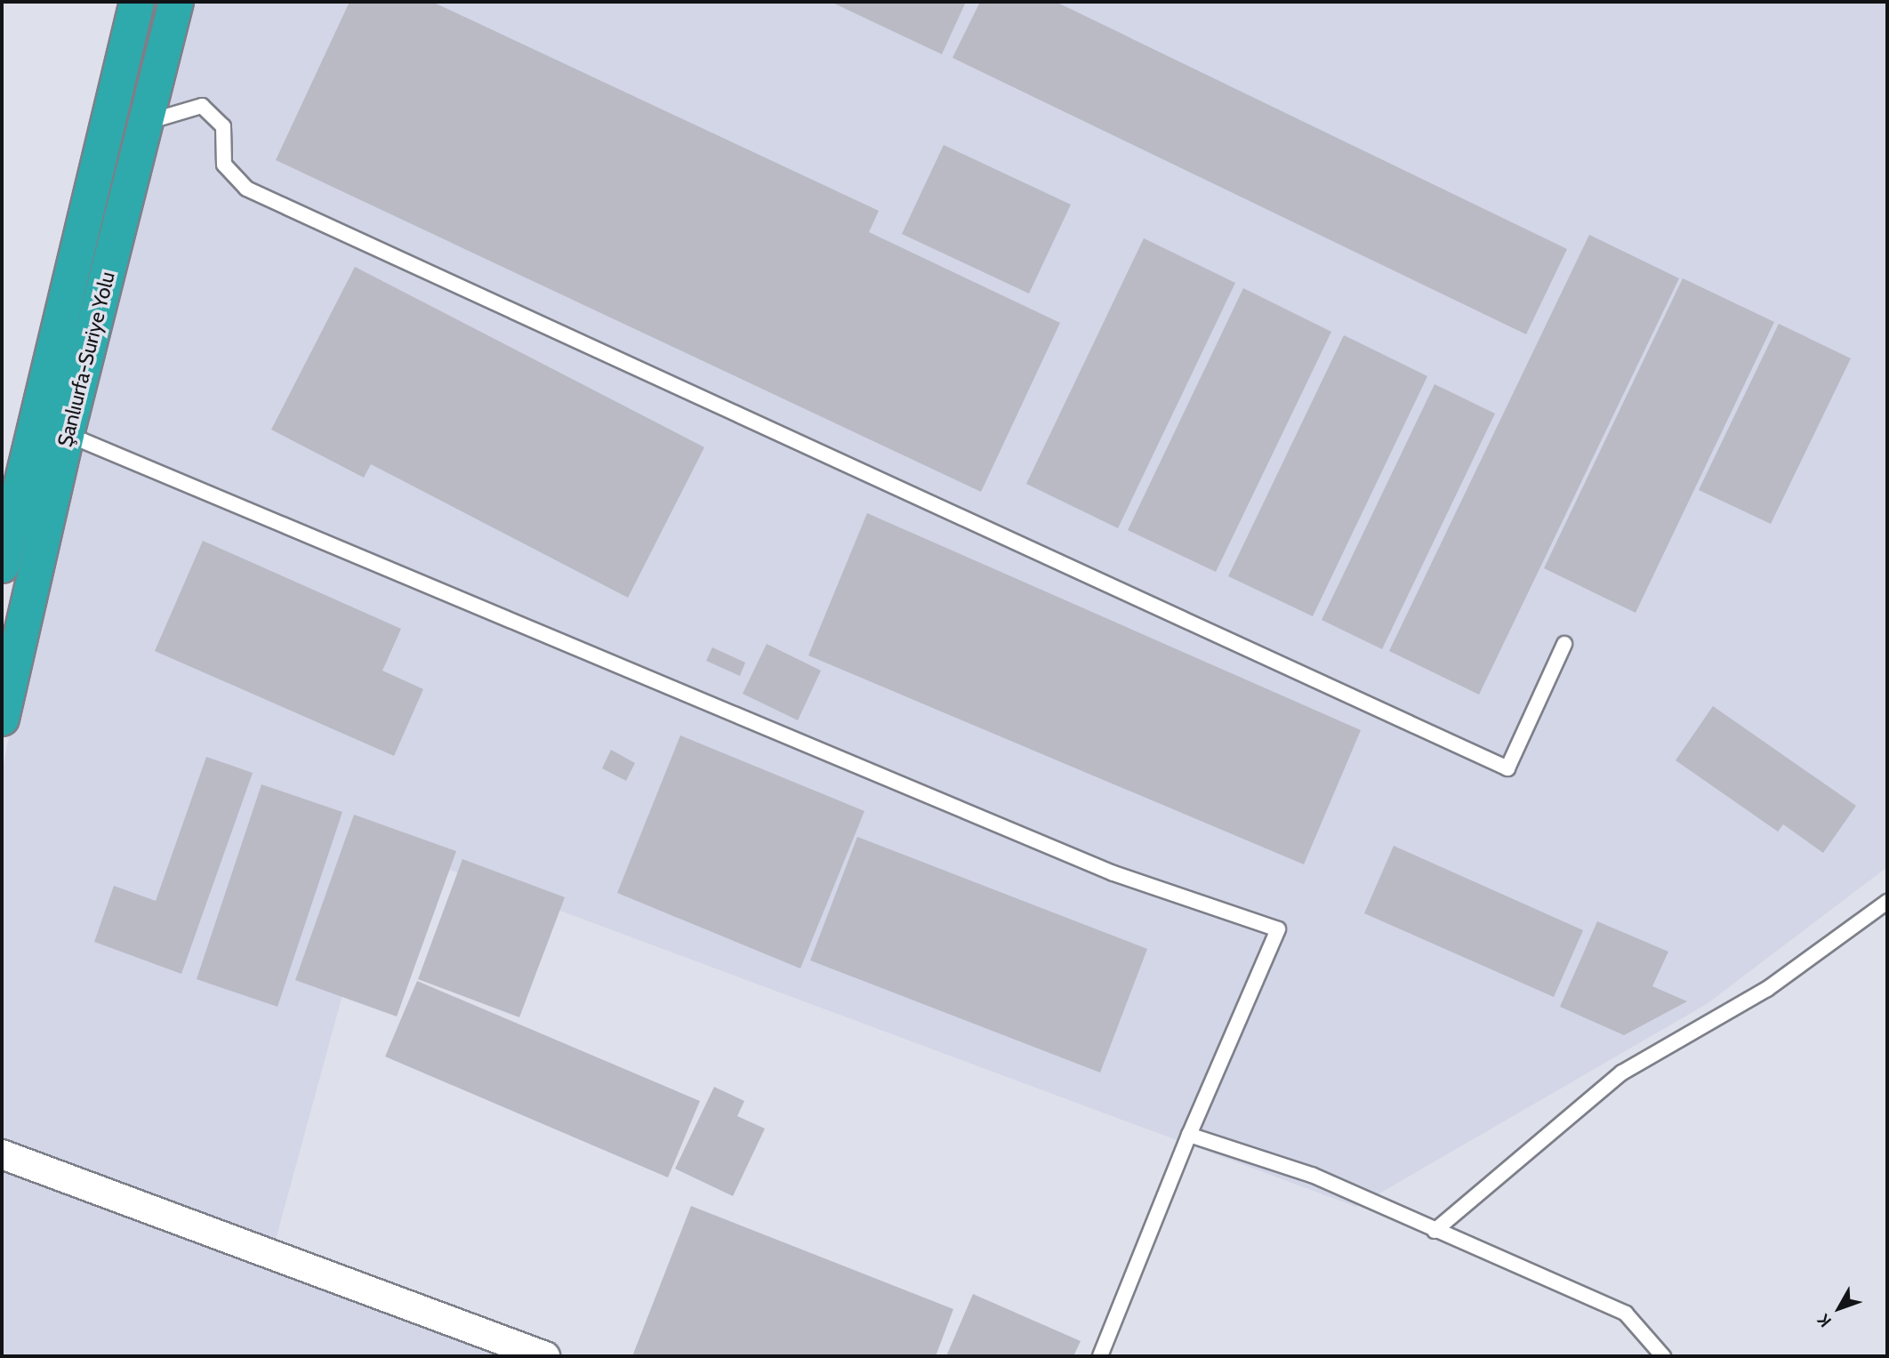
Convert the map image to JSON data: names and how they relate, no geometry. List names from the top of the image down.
{
  "streets": {
    "highway": ["Şanlıurfa-Suriye Yolu"]
  },
  "north": "bottom left"
}
